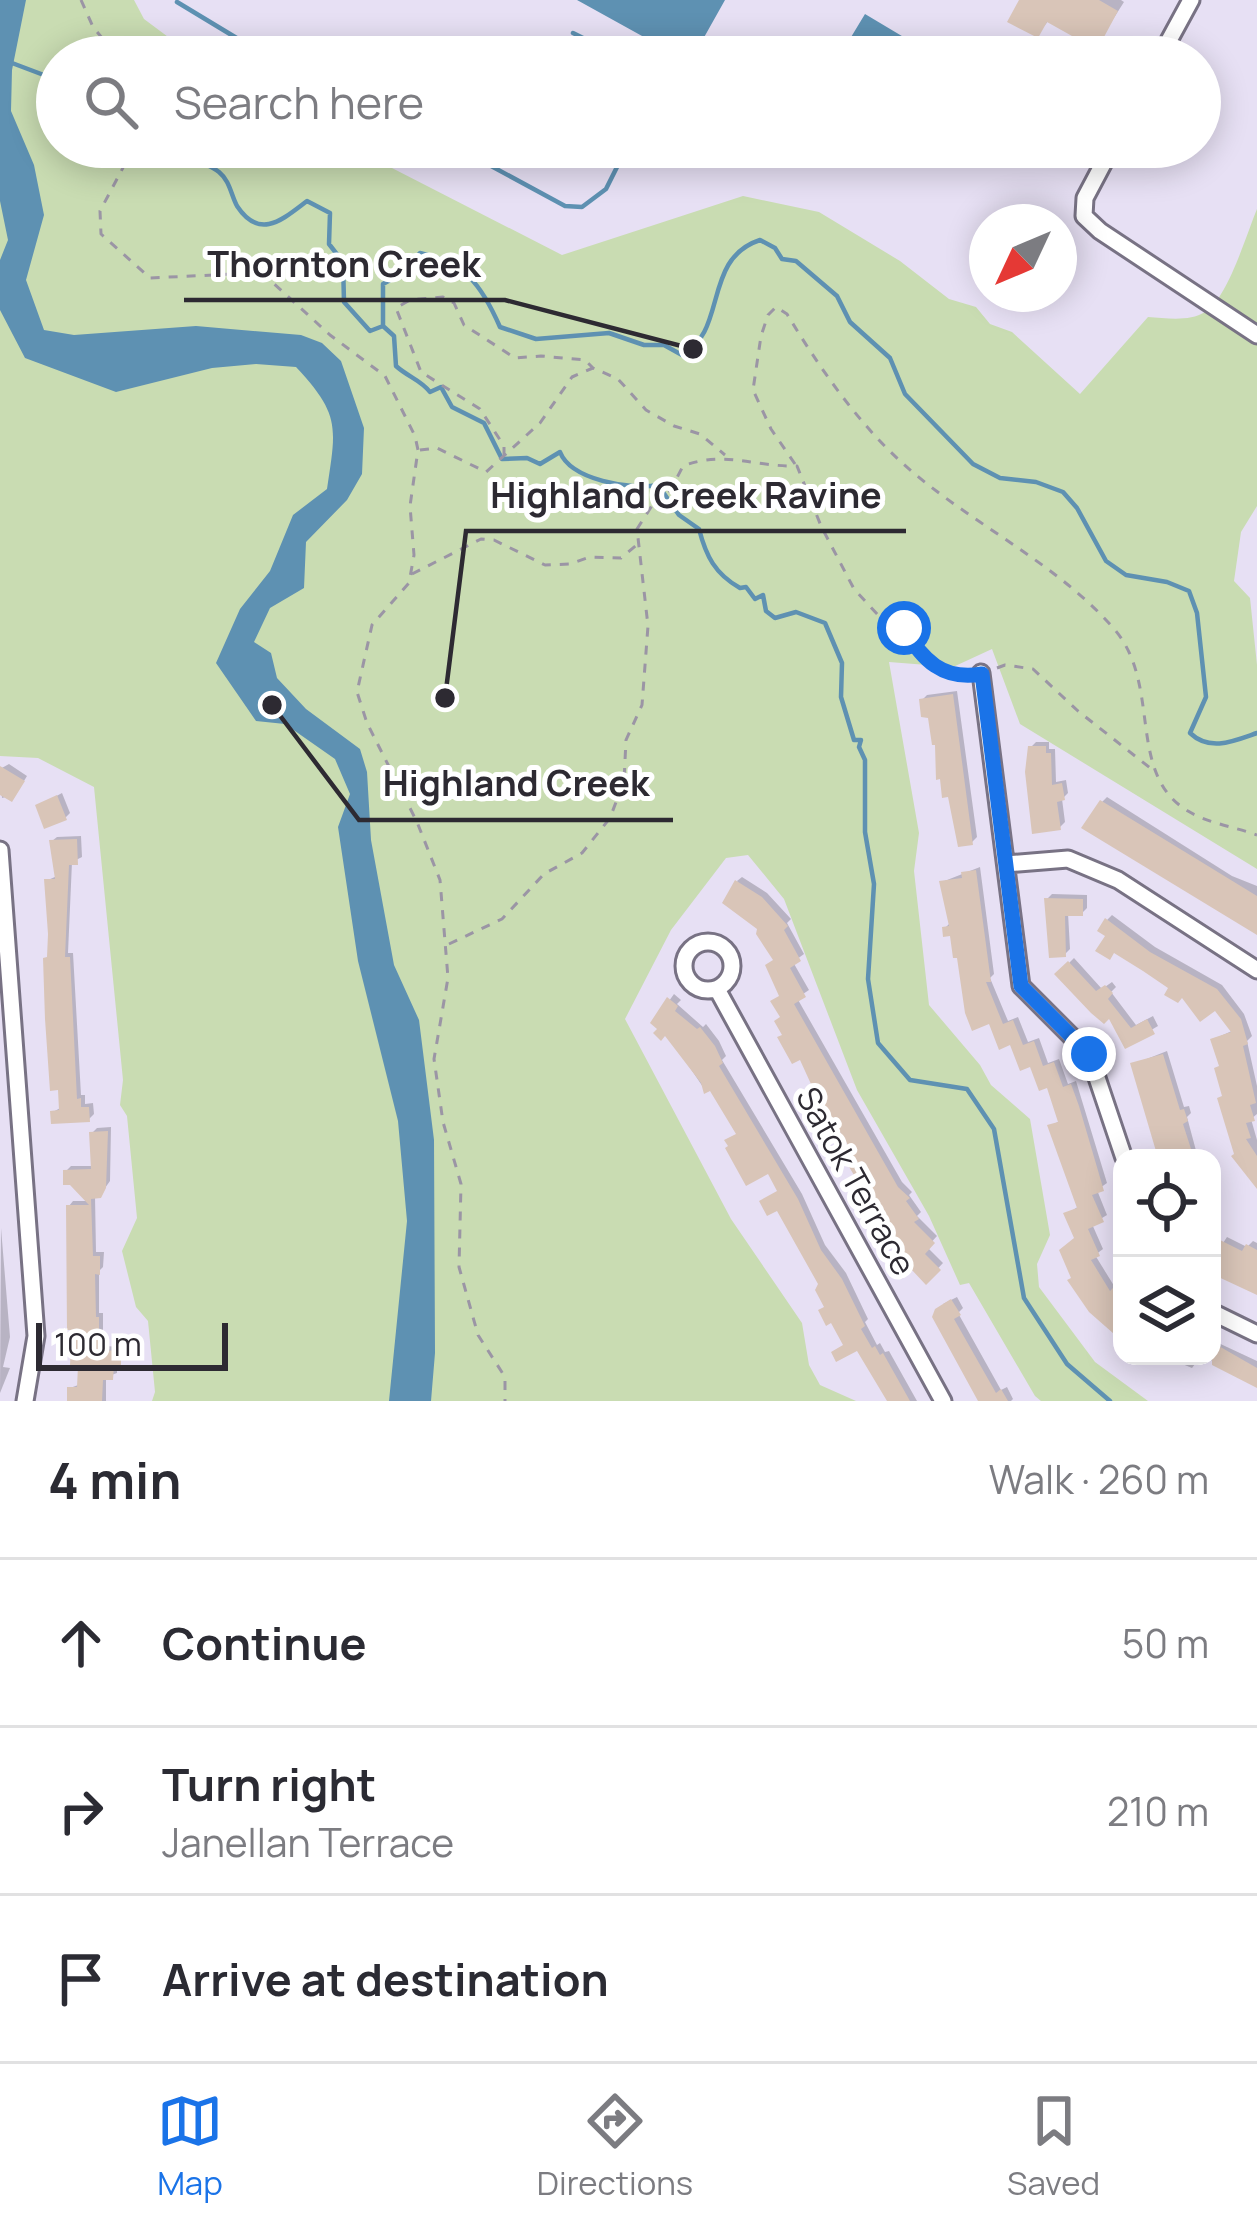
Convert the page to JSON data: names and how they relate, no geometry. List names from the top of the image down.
{
  "streets": {
    "street": ["Satok Terrace"]
  },
  "places": ["Thornton Creek", "Highland Creek Ravine", "Highland Creek"],
  "scale_bar": "100 m",
  "north": "bottom left",
  "page": {
    "search": "Search here",
    "scale": "100 m",
    "heading": ["4 min", "Walk · 260 m"],
    "list": [
      ["Continue", "50 m"],
      ["Turn right", "Janellan Terrace", "210 m"],
      "Arrive at destination"
    ],
    "nav": ["Map", "Directions", "Saved"]
  }
}
